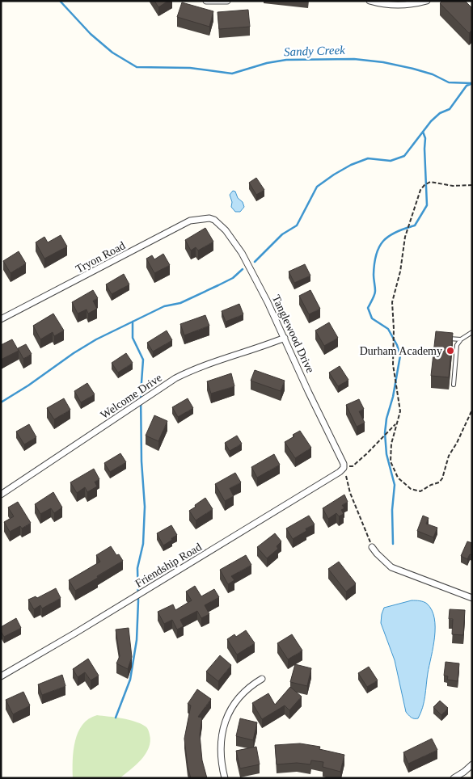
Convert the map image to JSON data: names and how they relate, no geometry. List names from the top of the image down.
{
  "streets": {
    "street": [
      "Tryon Road",
      "Tanglewood Drive",
      "Welcome Drive",
      "Friendship Road"
    ]
  },
  "crossings": [
    ["Tryon Road", "Tanglewood Drive"],
    ["Tanglewood Drive", "Welcome Drive"],
    ["Tanglewood Drive", "Friendship Road"]
  ],
  "water": ["Sandy Creek"],
  "places": ["Durham Academy"]
}
